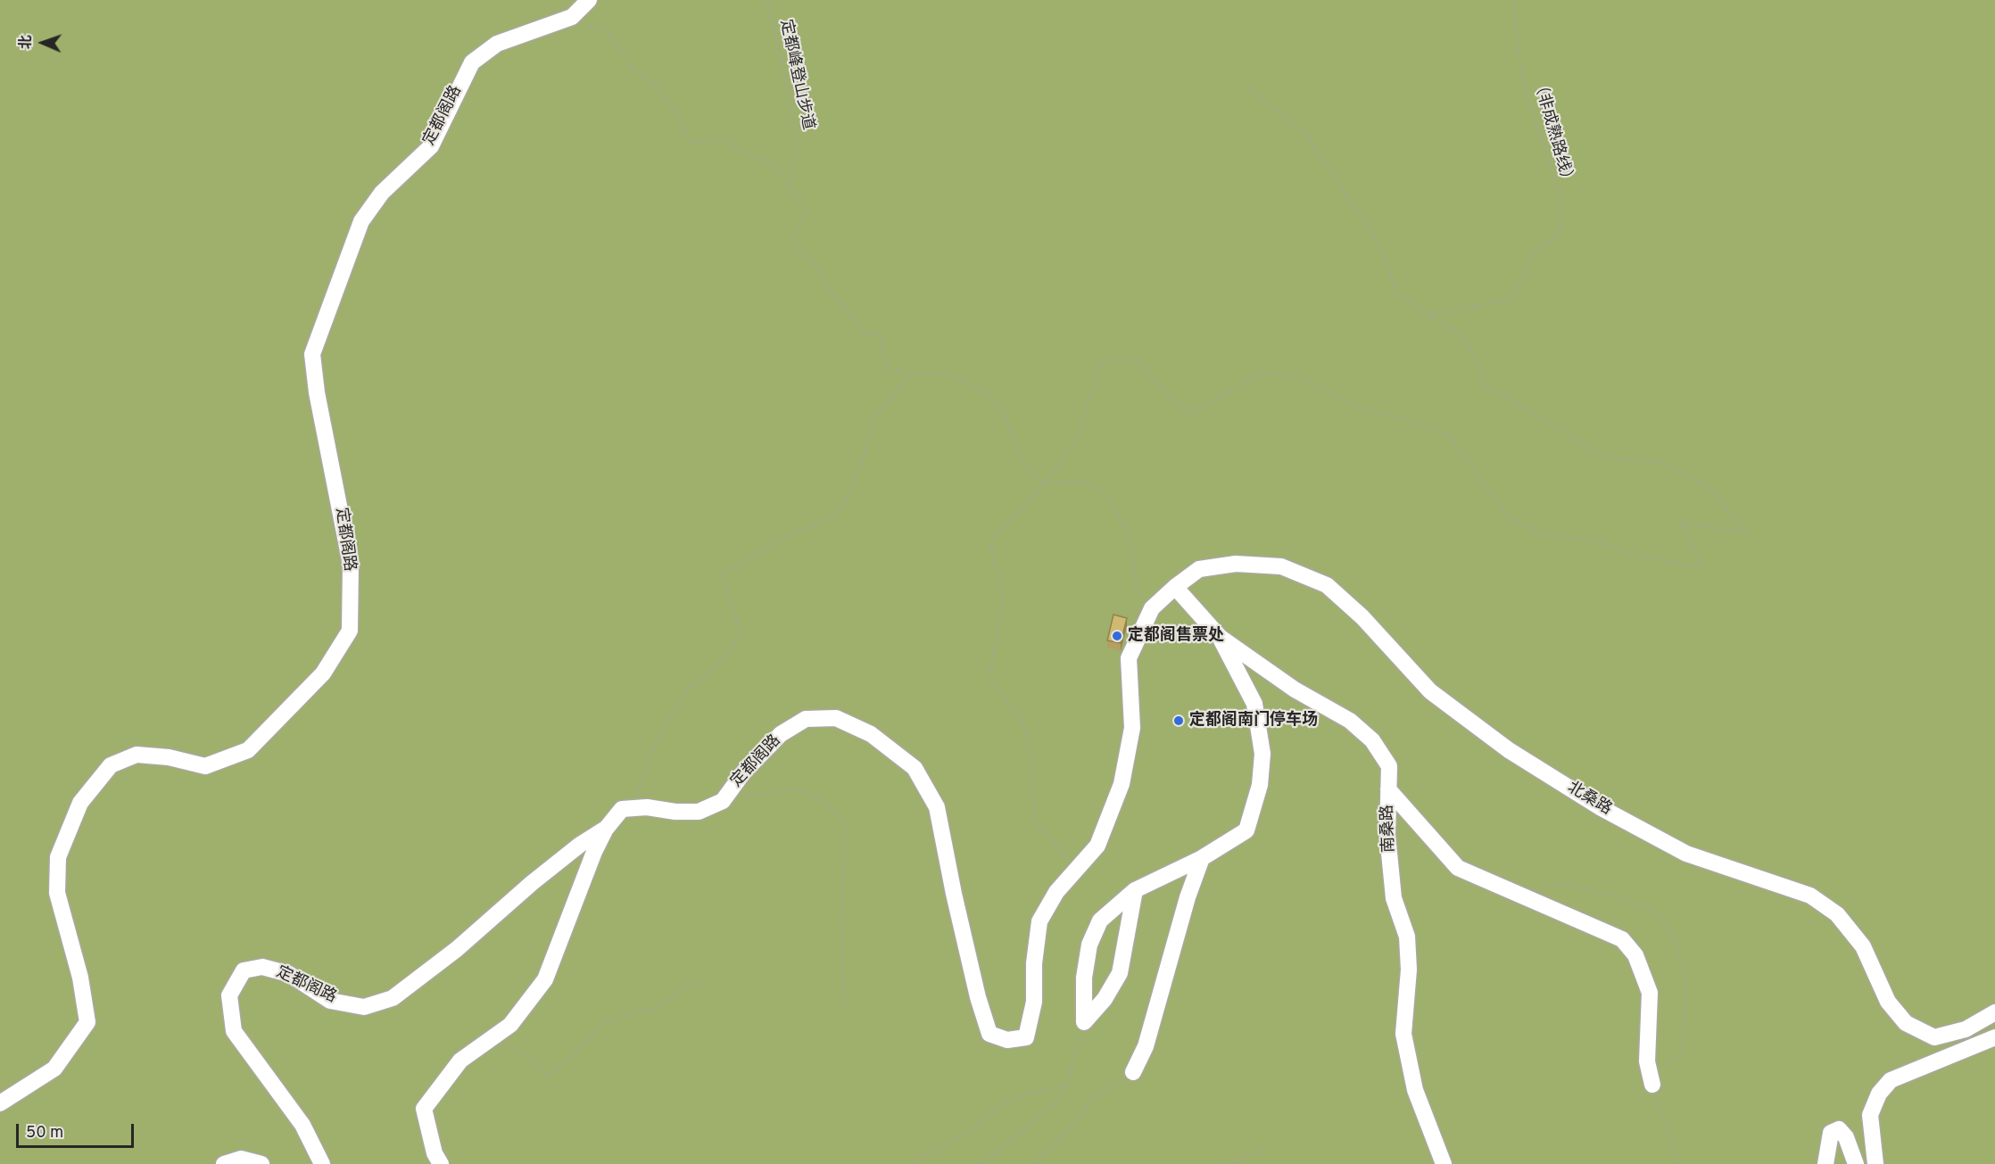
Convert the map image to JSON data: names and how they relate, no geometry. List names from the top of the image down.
{
  "streets": {
    "street": ["定都阁路", "北桑路", "南桑路"],
    "path": ["定都峰登山步道", "（非成熟路线）"]
  },
  "crossings": [
    ["定都阁路", "北桑路"],
    ["定都阁路", "南桑路"],
    ["北桑路", "南桑路"]
  ],
  "places": ["定都阁售票处", "定都阁南门停车场"],
  "scale_bar": "50 m",
  "north": "left"
}
